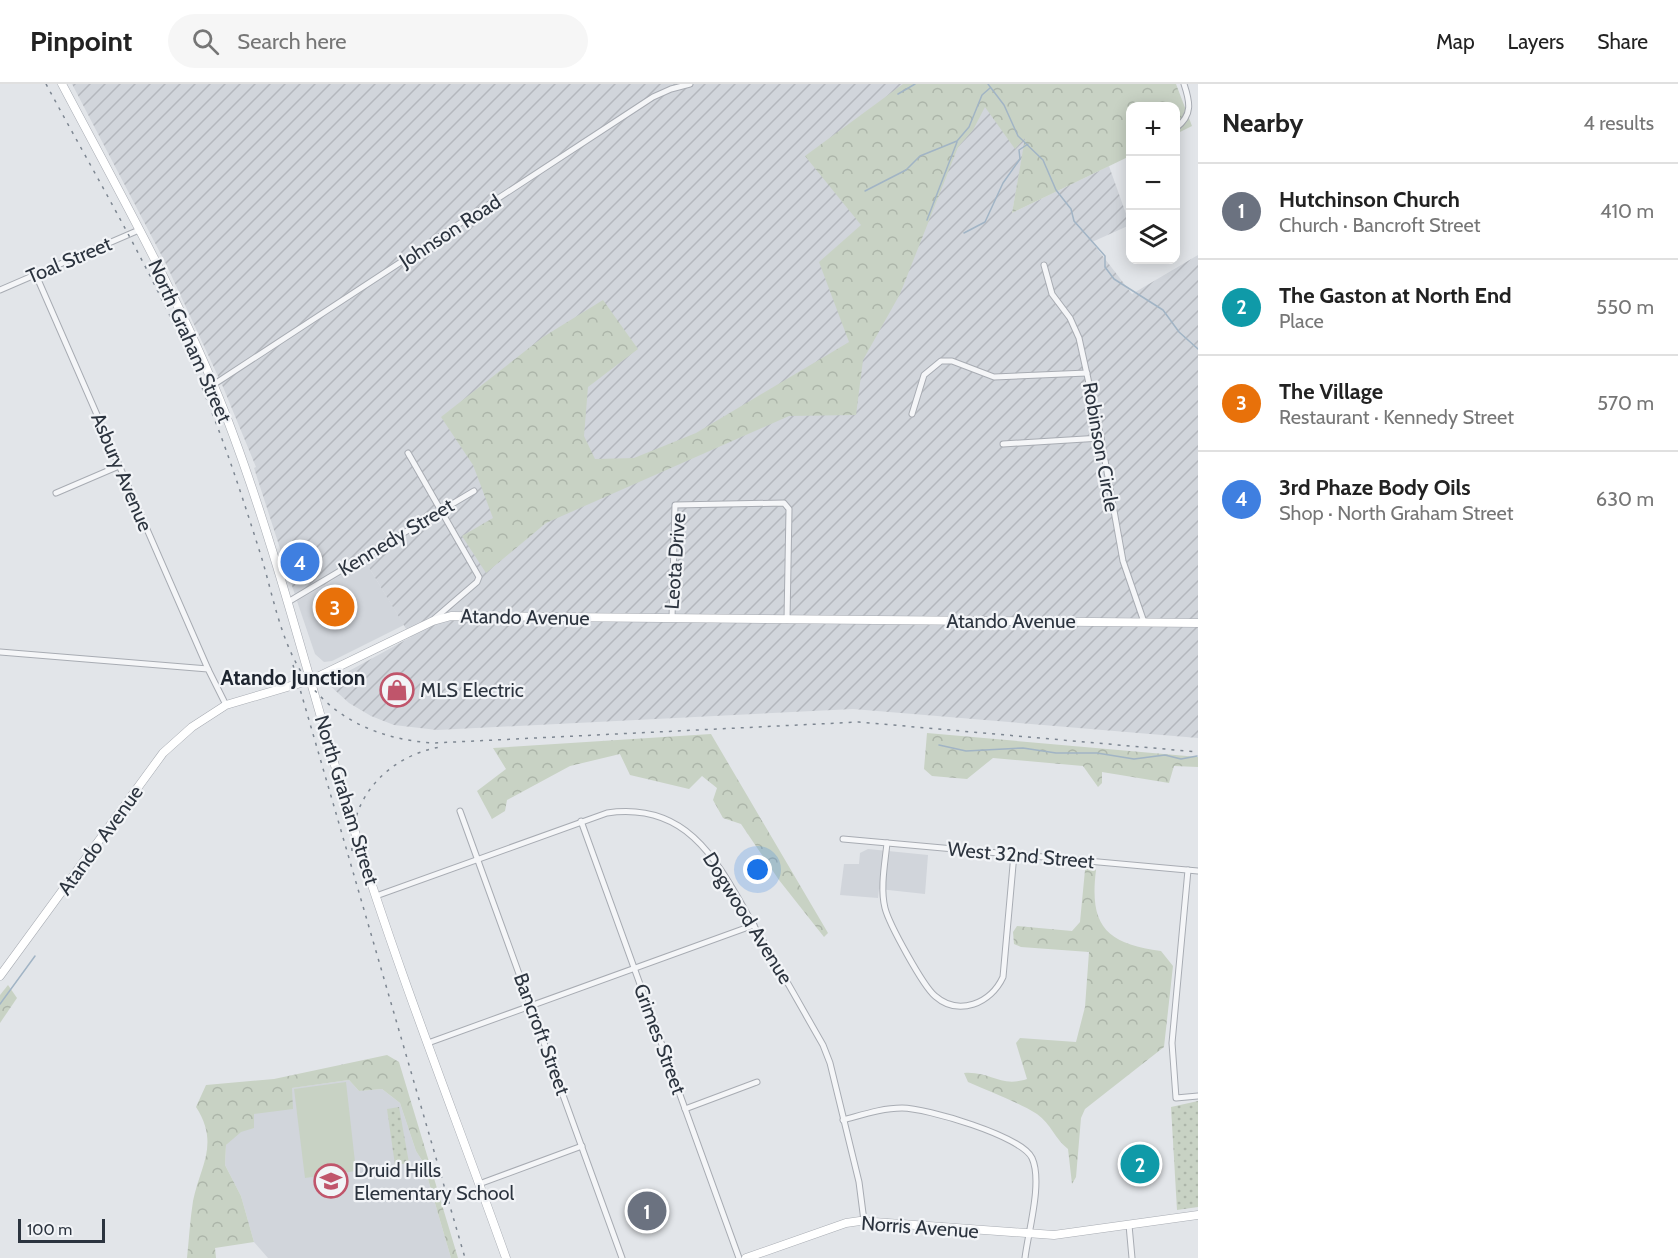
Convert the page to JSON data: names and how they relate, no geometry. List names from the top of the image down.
{
  "streets": {
    "main road": ["North Graham Street", "Atando Avenue", "Norris Avenue"],
    "street": [
      "Johnson Road",
      "Toal Street",
      "Robinson Circle",
      "Asbury Avenue",
      "Kennedy Street",
      "Leota Drive",
      "West 32nd Street",
      "Dogwood Avenue",
      "Bancroft Street",
      "Grimes Street"
    ]
  },
  "crossings": [
    ["Johnson Road", "North Graham Street"],
    ["Toal Street", "North Graham Street"],
    ["Toal Street", "Asbury Avenue"],
    ["North Graham Street", "Kennedy Street"],
    ["North Graham Street", "Atando Avenue"],
    ["North Graham Street", "Dogwood Avenue"],
    ["Robinson Circle", "Atando Avenue"],
    ["Asbury Avenue", "Atando Avenue"],
    ["Leota Drive", "Atando Avenue"],
    ["Dogwood Avenue", "Bancroft Street"],
    ["Dogwood Avenue", "Grimes Street"],
    ["Dogwood Avenue", "Norris Avenue"]
  ],
  "districts": ["Atando Junction"],
  "places": {
    "shop": ["MLS Electric"],
    "school or university": ["Druid Hills Elementary School"]
  },
  "scale_bar": "100 m",
  "page": {
    "header": "Pinpoint",
    "search": "Search here",
    "nav": ["Map", "Layers", "Share"],
    "heading": ["Nearby", "4 results"],
    "map_buttons": ["+", "−"],
    "list": [
      {
        "mark": "1",
        "name": "Hutchinson Church",
        "note": "Church · Bancroft Street",
        "value": "410 m"
      },
      {
        "mark": "2",
        "name": "The Gaston at North End",
        "note": "Place",
        "value": "550 m"
      },
      {
        "mark": "3",
        "name": "The Village",
        "note": "Restaurant · Kennedy Street",
        "value": "570 m"
      },
      {
        "mark": "4",
        "name": "3rd Phaze Body Oils",
        "note": "Shop · North Graham Street",
        "value": "630 m"
      }
    ],
    "pins": [
      "4",
      "3",
      "2",
      "1"
    ],
    "scale": "100 m"
  }
}
